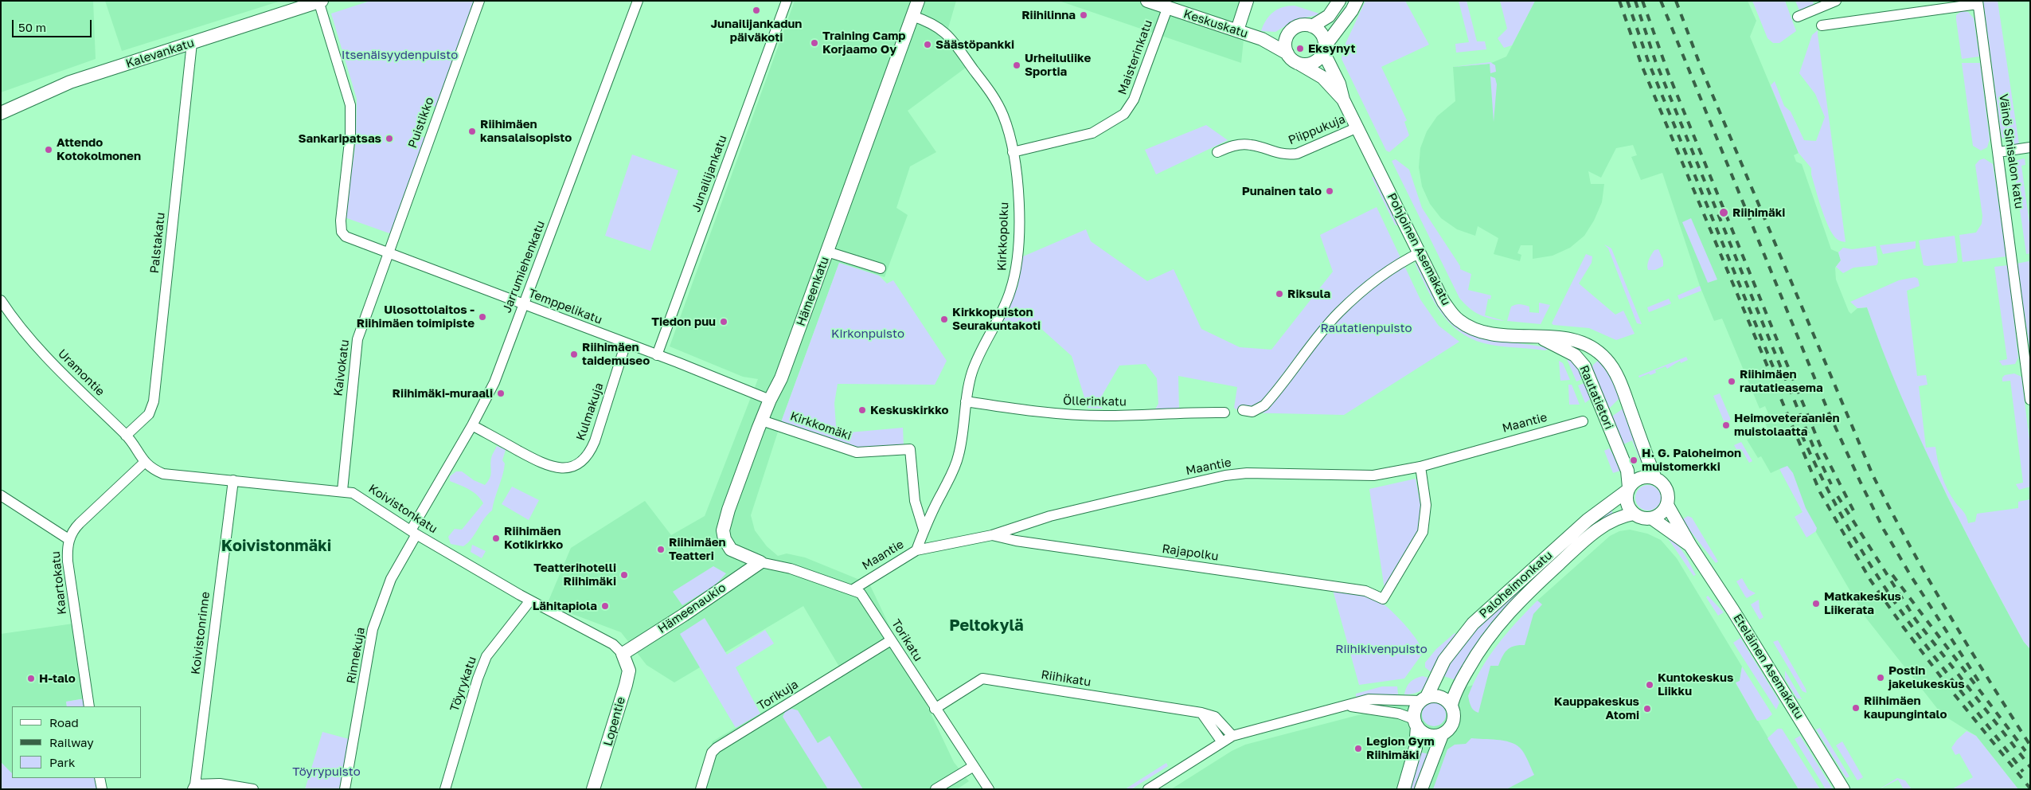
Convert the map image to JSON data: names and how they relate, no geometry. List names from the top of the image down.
{
  "streets": {
    "street": [
      "Keskuskatu",
      "Kalevankatu",
      "Maisterinkatu",
      "Puistikko",
      "Piippukuja",
      "Väinö Sinisalon katu",
      "Junailijankatu",
      "Kirkkopolku",
      "Palstakatu",
      "Pohjoinen Asemakatu",
      "Jarrumiehenkatu",
      "Hämeenkatu",
      "Temppelikatu",
      "Kaivokatu",
      "Uramontie",
      "Rautatietori",
      "Öllerinkatu",
      "Kulmakuja",
      "Maantie",
      "Kirkkomäki",
      "Koivistonkatu",
      "Rajapolku",
      "Kaartokatu",
      "Paloheimonkatu",
      "Hämeenaukio",
      "Koivistonrinne",
      "Torikatu",
      "Rinnekuja",
      "Eteläinen Asemakatu",
      "Riihikatu",
      "Töyrykatu",
      "Torikuja",
      "Lopentie"
    ]
  },
  "crossings": [
    ["Keskuskatu", "Maisterinkatu"],
    ["Keskuskatu", "Pohjoinen Asemakatu"],
    ["Kalevankatu", "Palstakatu"],
    ["Kalevankatu", "Temppelikatu"],
    ["Maisterinkatu", "Kirkkopolku"],
    ["Puistikko", "Temppelikatu"],
    ["Puistikko", "Kaivokatu"],
    ["Piippukuja", "Pohjoinen Asemakatu"],
    ["Junailijankatu", "Temppelikatu"],
    ["Kirkkopolku", "Hämeenkatu"],
    ["Kirkkopolku", "Öllerinkatu"],
    ["Kirkkopolku", "Maantie"],
    ["Kirkkopolku", "Kirkkomäki"],
    ["Palstakatu", "Uramontie"],
    ["Pohjoinen Asemakatu", "Rautatietori"],
    ["Jarrumiehenkatu", "Temppelikatu"],
    ["Jarrumiehenkatu", "Kulmakuja"],
    ["Jarrumiehenkatu", "Koivistonkatu"],
    ["Jarrumiehenkatu", "Rinnekuja"],
    ["Hämeenkatu", "Temppelikatu"],
    ["Hämeenkatu", "Kirkkomäki"],
    ["Hämeenkatu", "Hämeenaukio"],
    ["Hämeenkatu", "Torikatu"],
    ["Temppelikatu", "Kaivokatu"],
    ["Temppelikatu", "Kulmakuja"],
    ["Kaivokatu", "Koivistonkatu"],
    ["Uramontie", "Koivistonkatu"],
    ["Uramontie", "Kaartokatu"],
    ["Rautatietori", "Paloheimonkatu"],
    ["Rautatietori", "Eteläinen Asemakatu"],
    ["Maantie", "Rajapolku"],
    ["Maantie", "Torikatu"],
    ["Koivistonkatu", "Kaartokatu"],
    ["Koivistonkatu", "Hämeenaukio"],
    ["Koivistonkatu", "Koivistonrinne"],
    ["Koivistonkatu", "Rinnekuja"],
    ["Koivistonkatu", "Töyrykatu"],
    ["Koivistonkatu", "Lopentie"],
    ["Paloheimonkatu", "Eteläinen Asemakatu"],
    ["Hämeenaukio", "Torikatu"],
    ["Hämeenaukio", "Lopentie"],
    ["Torikatu", "Riihikatu"],
    ["Torikatu", "Torikuja"]
  ],
  "districts": ["Koivistonmäki", "Peltokylä"],
  "parks": [
    "Itsenäisyydenpuisto",
    "Rautatienpuisto",
    "Kirkonpuisto",
    "Riihikivenpuisto",
    "Töyrypuisto"
  ],
  "places": [
    "Junailijankadun päiväkoti",
    "Riihilinna",
    "Training Camp Korjaamo Oy",
    "Säästöpankki",
    "Eksynyt",
    "Urheiluliike Sportia",
    "Riihimäen kansalaisopisto",
    "Sankaripatsas",
    "Attendo Kotokolmonen",
    "Punainen talo",
    "Riihimäki",
    "Riksula",
    "Ulosottolaitos - Riihimäen toimipiste",
    "Kirkkopuiston Seurakuntakoti",
    "Tiedon puu",
    "Riihimäen taidemuseo",
    "Riihimäen rautatieasema",
    "Riihimäki-muraali",
    "Keskuskirkko",
    "Heimoveteraanien muistolaatta",
    "H. G. Paloheimon muistomerkki",
    "Riihimäen Kotikirkko",
    "Riihimäen Teatteri",
    "Teatterihotelli Riihimäki",
    "Matkakeskus Liikerata",
    "Lähitapiola",
    "Postin jakelukeskus",
    "H-talo",
    "Kuntokeskus Liikku",
    "Riihimäen kaupungintalo",
    "Kauppakeskus Atomi",
    "Legion Gym Riihimäki"
  ],
  "legend": ["Road", "Railway", "Park"],
  "scale_bar": "50 m"
}
